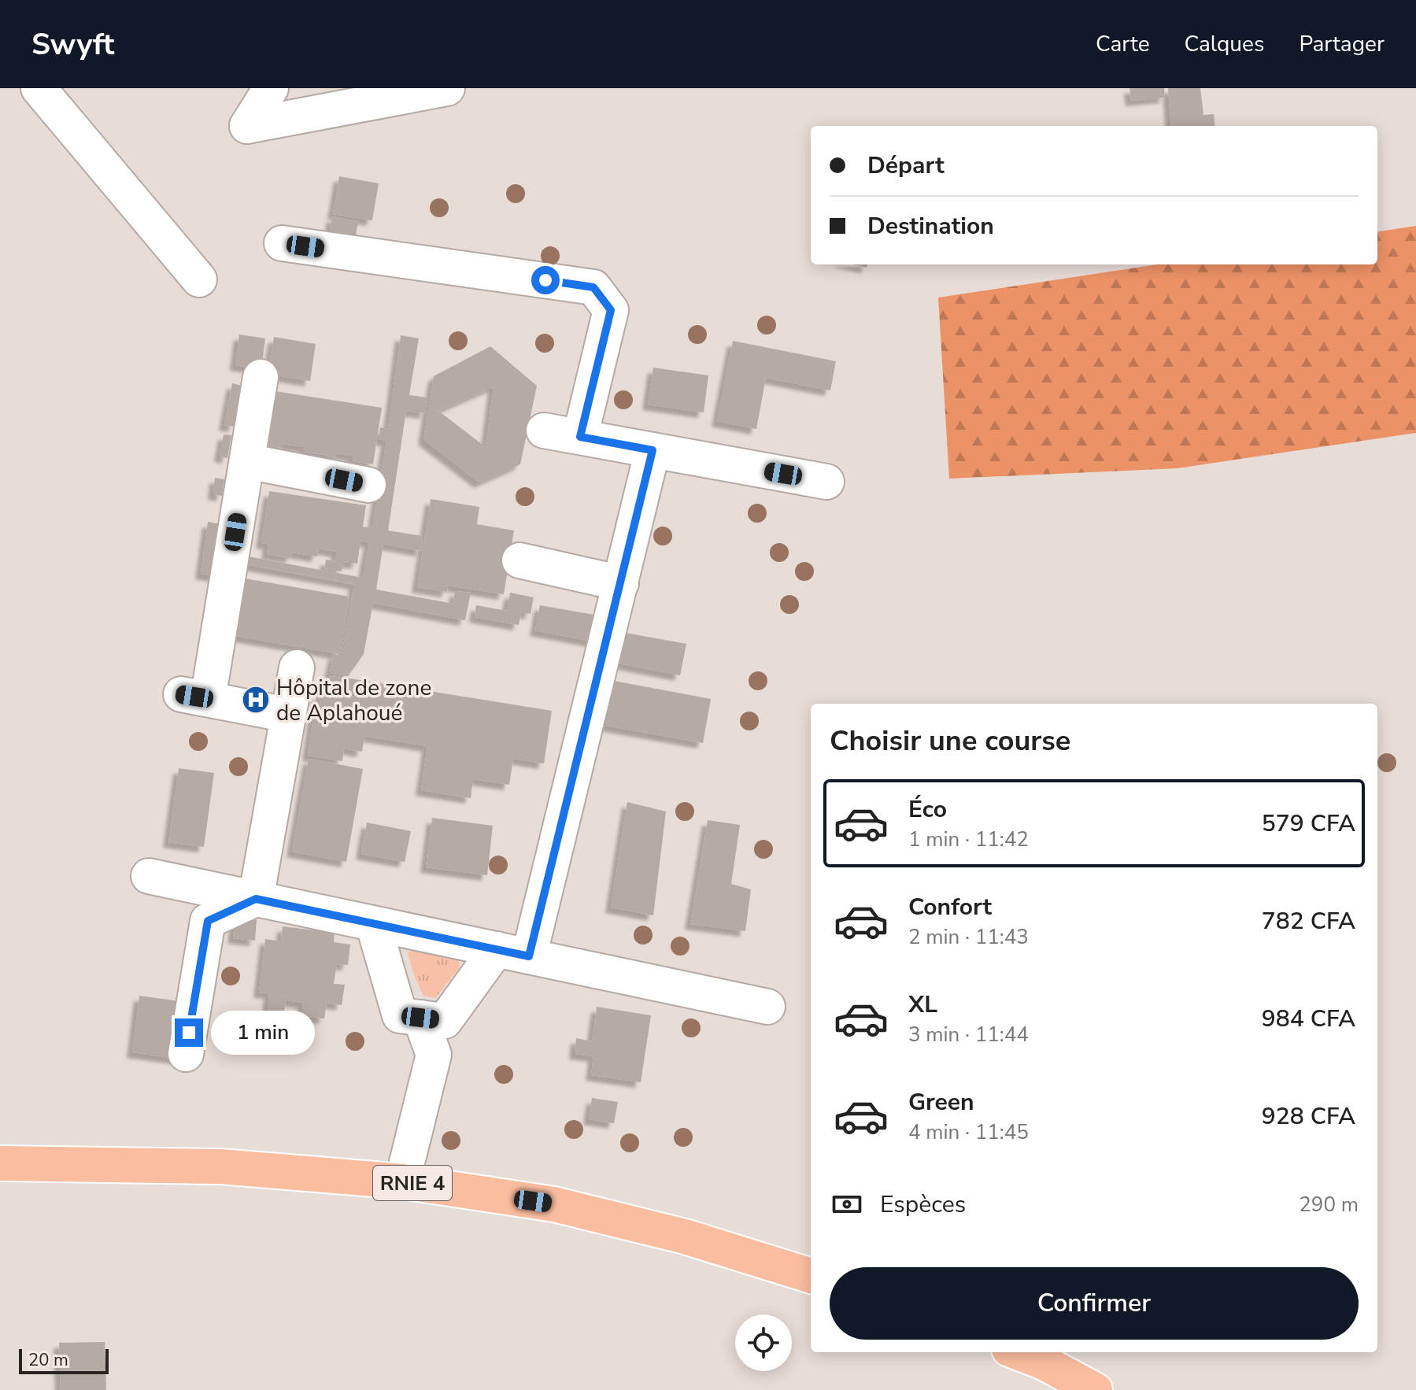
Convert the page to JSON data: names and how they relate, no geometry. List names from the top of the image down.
{
  "streets": {
    "main road": ["RNIE 4"]
  },
  "places": {
    "hospital": ["Hôpital de zone de Aplahoué"]
  },
  "scale_bar": "20 m",
  "page": {
    "header": "Swyft",
    "nav": ["Carte", "Calques", "Partager"],
    "banner": ["Départ", "Destination"],
    "heading": "Choisir une course",
    "list": [
      {
        "name": "Éco",
        "note": "1 min · 11:42",
        "value": "579 CFA"
      },
      {
        "name": "Confort",
        "note": "2 min · 11:43",
        "value": "782 CFA"
      },
      {
        "name": "XL",
        "note": "3 min · 11:44",
        "value": "984 CFA"
      },
      {
        "name": "Green",
        "note": "4 min · 11:45",
        "value": "928 CFA"
      }
    ],
    "bubble": "1 min",
    "pay": ["Espèces", "290 m"],
    "buttons": "Confirmer",
    "scale": "20 m"
  }
}
